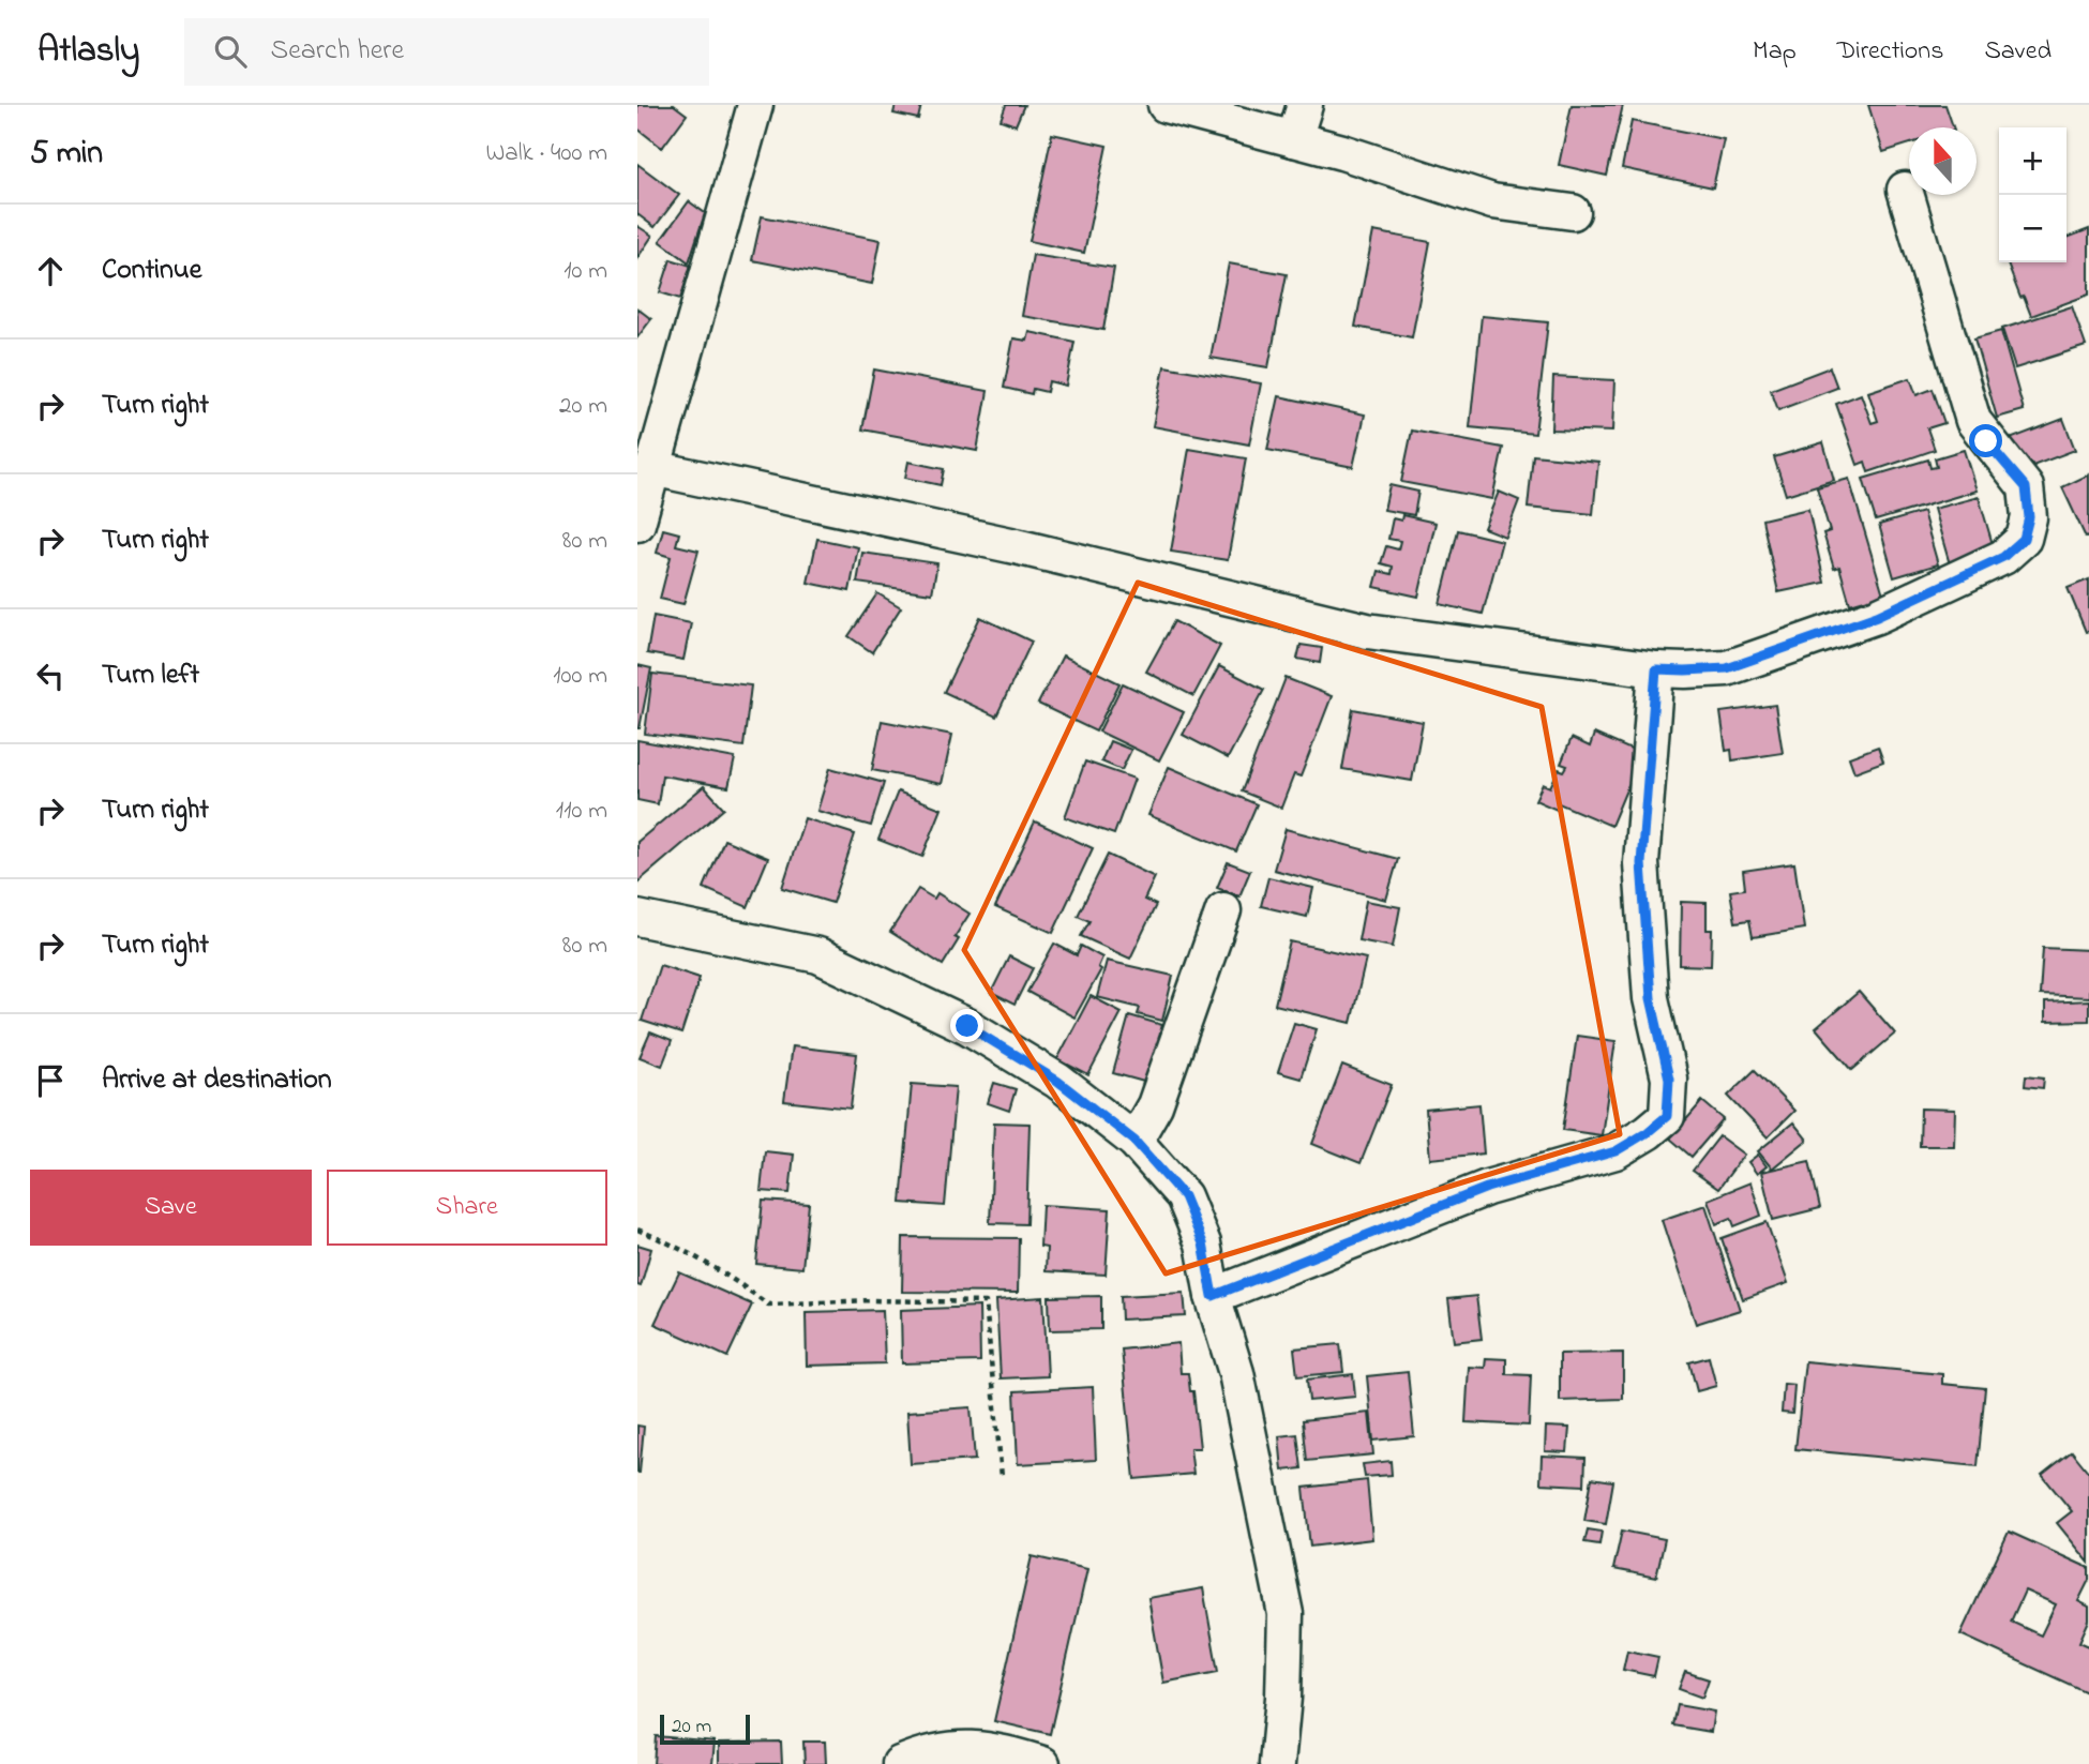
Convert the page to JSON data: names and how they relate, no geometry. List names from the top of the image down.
{
  "scale_bar": "20 m",
  "north": "top",
  "page": {
    "header": "Atlasly",
    "search": "Search here",
    "nav": ["Map", "Directions", "Saved"],
    "heading": ["5 min", "Walk · 400 m"],
    "map_buttons": ["+", "−"],
    "list": [
      ["Continue", "10 m"],
      ["Turn right", "20 m"],
      ["Turn right", "80 m"],
      ["Turn left", "100 m"],
      ["Turn right", "110 m"],
      ["Turn right", "80 m"],
      "Arrive at destination"
    ],
    "buttons": ["Save", "Share"],
    "scale": "20 m"
  }
}
